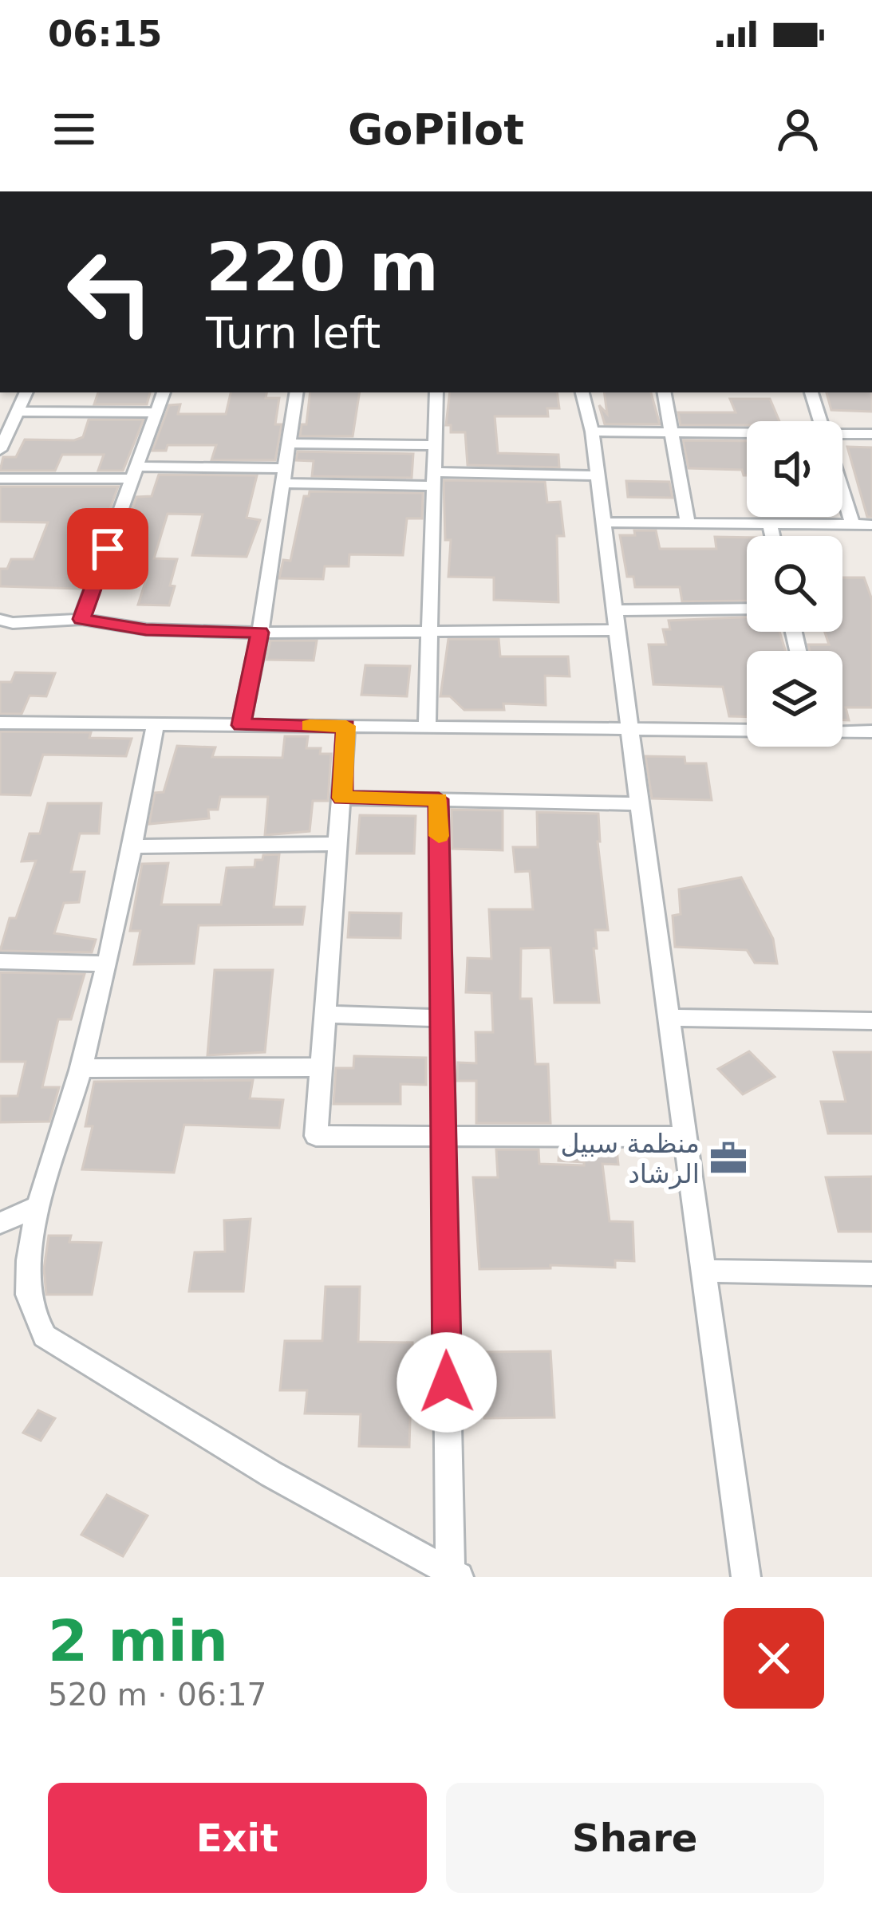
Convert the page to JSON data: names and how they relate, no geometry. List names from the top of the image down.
{
  "places": {
    "office": ["منظمة سبيل الرشاد"]
  },
  "page": {
    "status": "06:15",
    "header": "GoPilot",
    "turn": ["220 m", "Turn left"],
    "heading": ["2 min", "520 m · 06:17"],
    "buttons": ["Exit", "Share"]
  }
}
